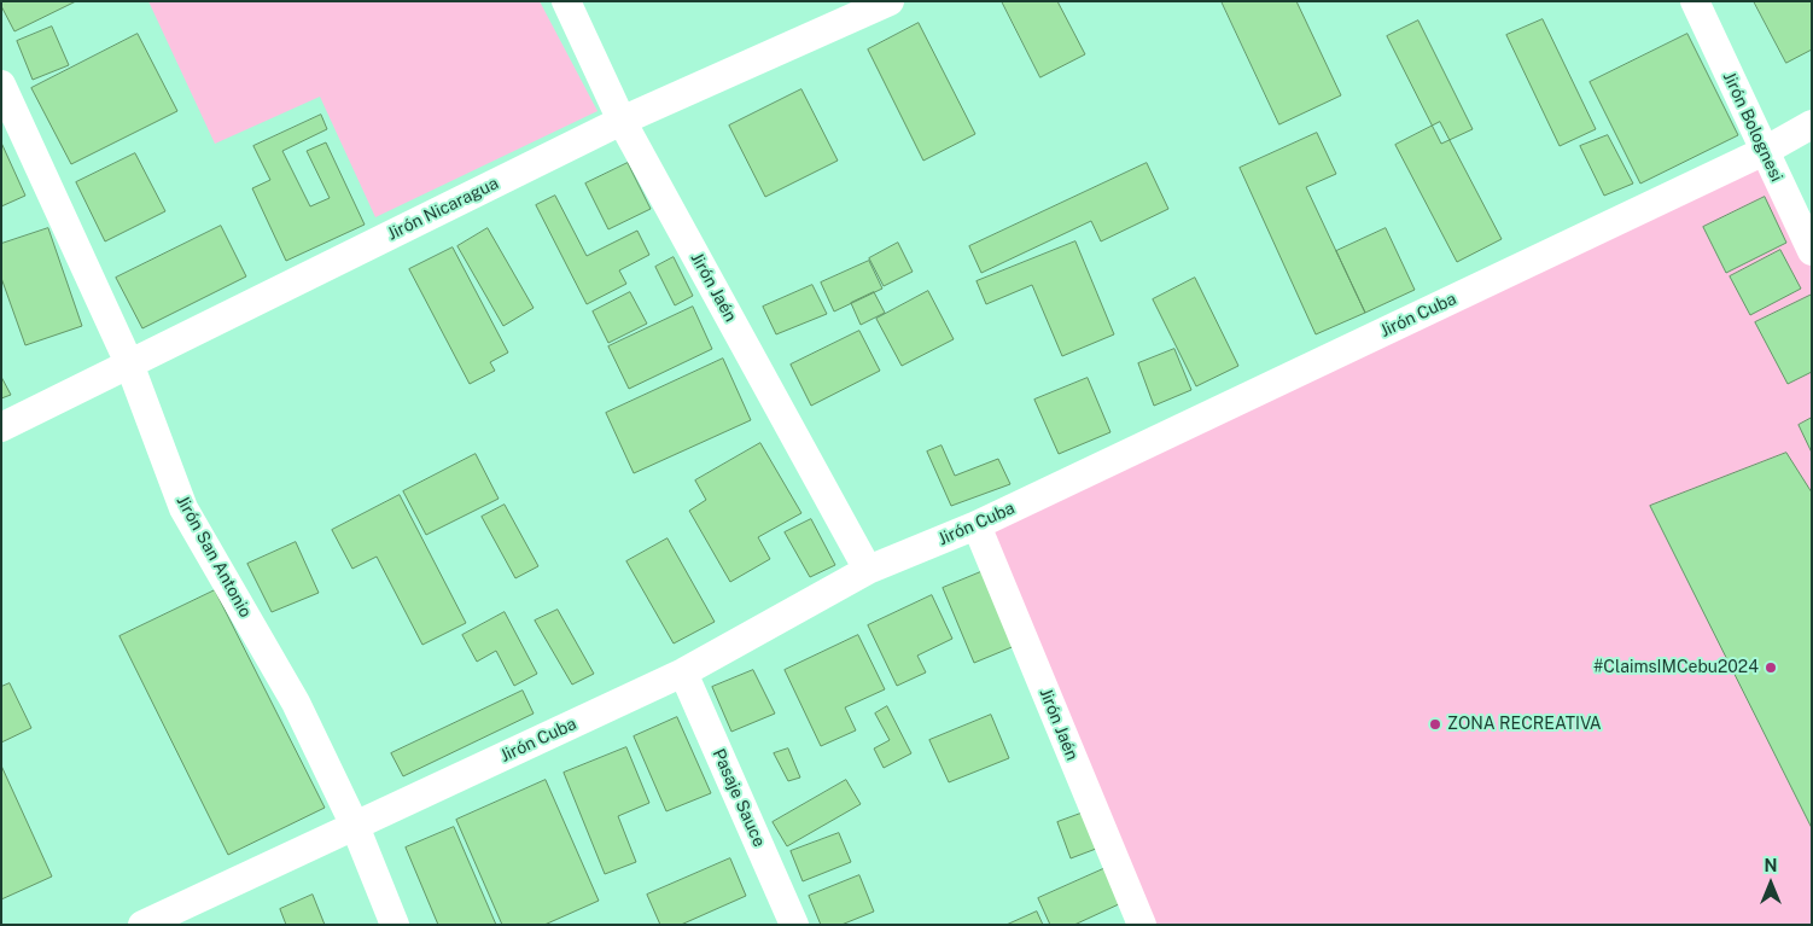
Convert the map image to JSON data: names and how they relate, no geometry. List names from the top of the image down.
{
  "streets": {
    "street": [
      "Jirón Bolognesi",
      "Jirón Nicaragua",
      "Jirón Jaén",
      "Jirón Cuba",
      "Jirón San Antonio",
      "Pasaje Sauce"
    ]
  },
  "crossings": [
    ["Jirón Bolognesi", "Jirón Cuba"],
    ["Jirón Nicaragua", "Jirón Jaén"],
    ["Jirón Nicaragua", "Jirón San Antonio"],
    ["Jirón Jaén", "Jirón Cuba"],
    ["Jirón Cuba", "Jirón San Antonio"],
    ["Jirón Cuba", "Pasaje Sauce"]
  ],
  "places": ["#ClaimsIMCebu2024", "ZONA RECREATIVA"],
  "north": "top"
}
